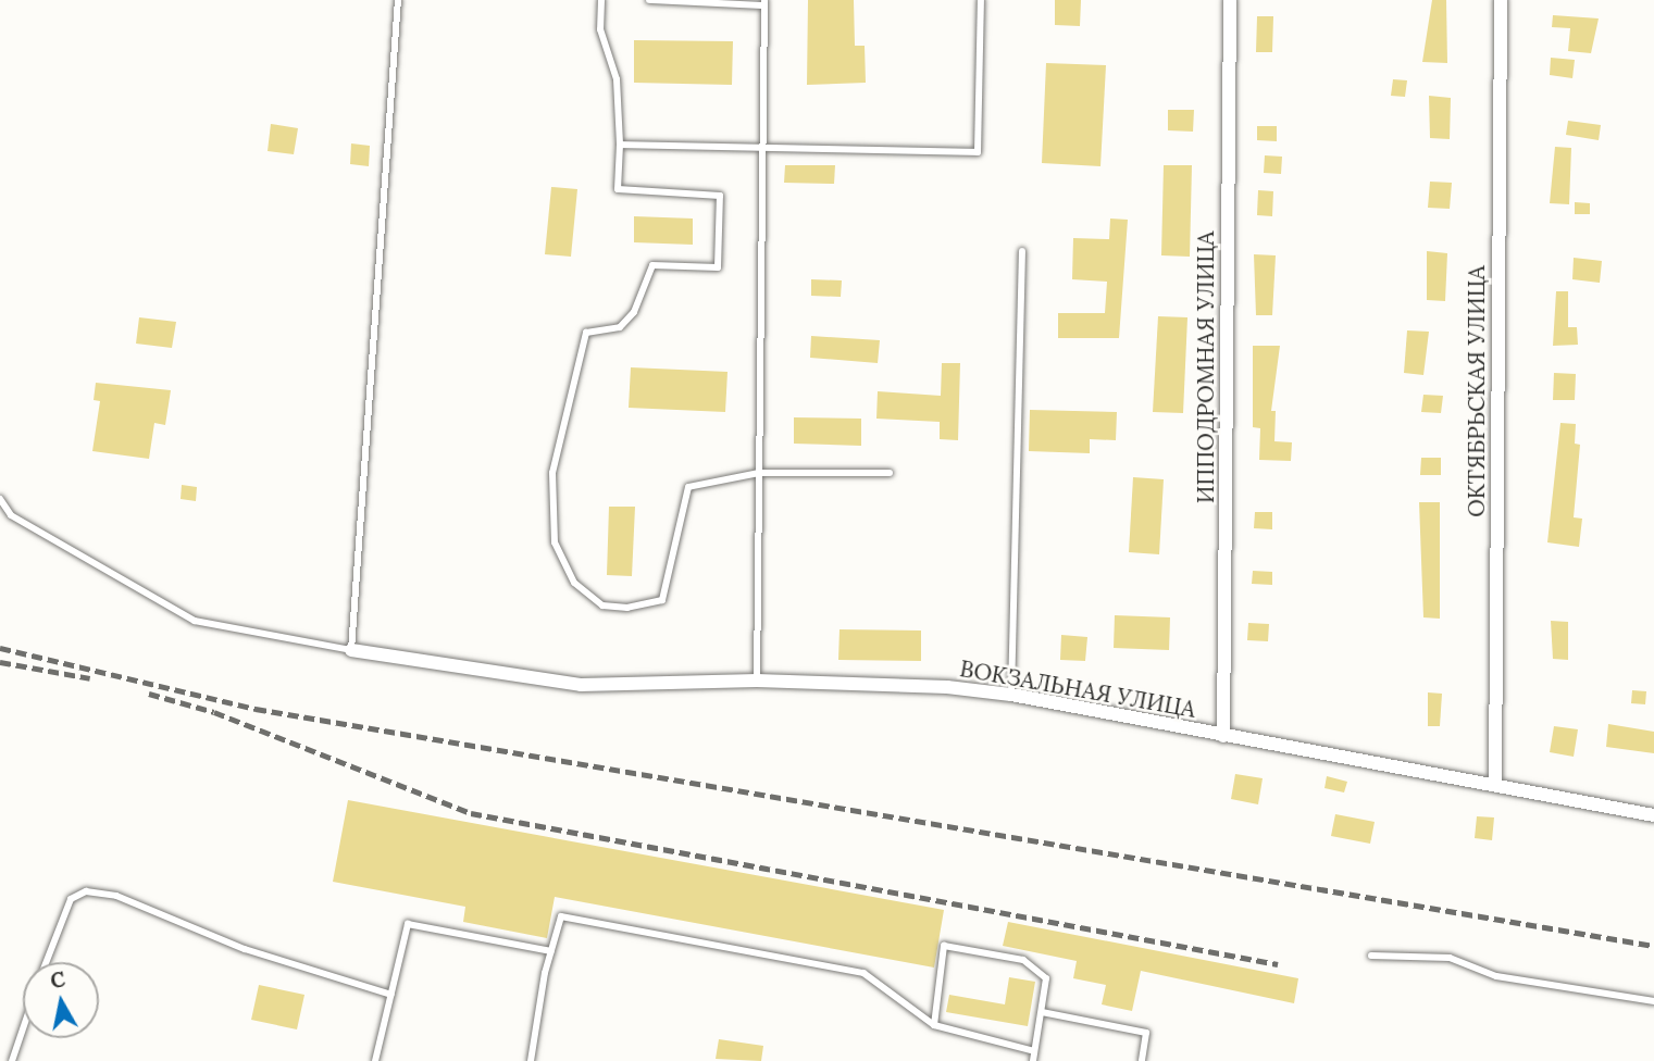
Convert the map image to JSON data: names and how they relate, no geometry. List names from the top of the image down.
{
  "streets": {
    "street": ["ИППОДРОМНАЯ УЛИЦА", "ОКТЯБРЬСКАЯ УЛИЦА", "ВОКЗАЛЬНАЯ УЛИЦА"]
  },
  "crossings": [
    ["ИППОДРОМНАЯ УЛИЦА", "ВОКЗАЛЬНАЯ УЛИЦА"],
    ["ОКТЯБРЬСКАЯ УЛИЦА", "ВОКЗАЛЬНАЯ УЛИЦА"]
  ],
  "north": "top"
}
